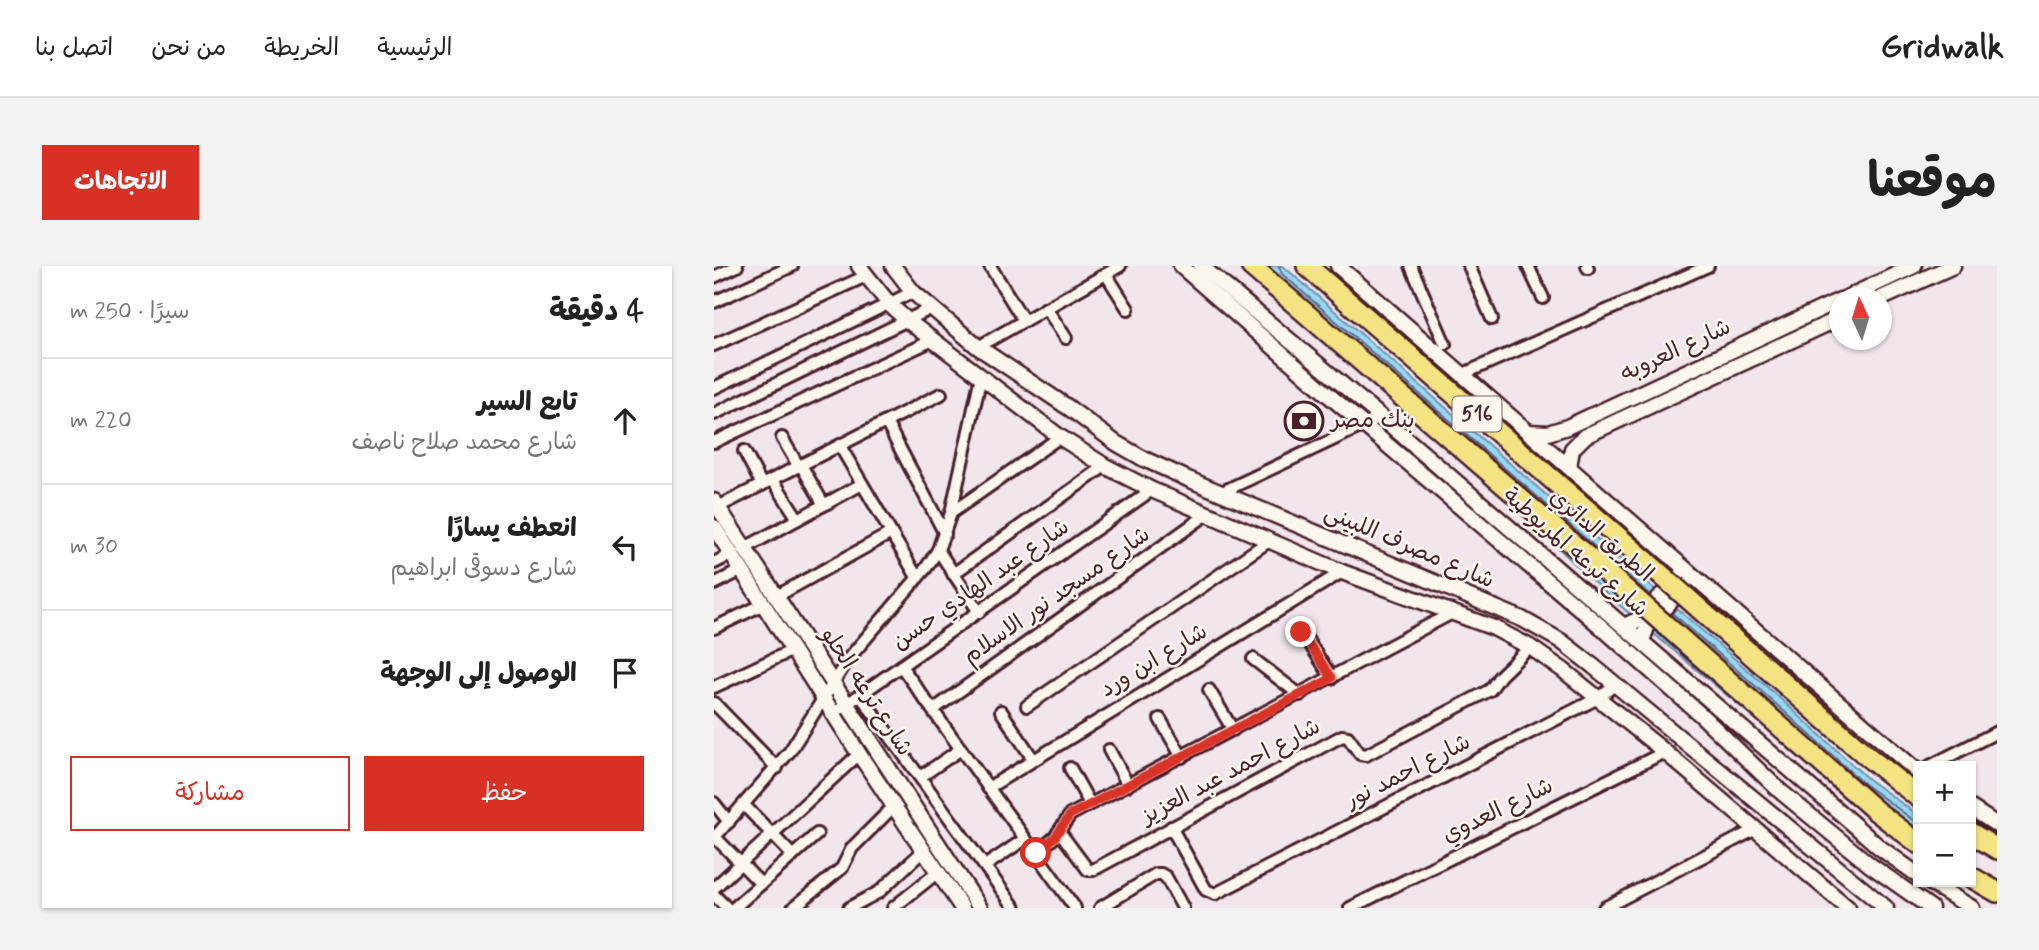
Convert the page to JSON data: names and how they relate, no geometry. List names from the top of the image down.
{
  "streets": {
    "highway": ["516", "الطريق الدائري"],
    "main road": [
      "شارع العروبه",
      "شارع مصرف اللبينى",
      "شارع ترعه المريوطية",
      "شارع ترعه الحلو"
    ],
    "street": [
      "شارع عبد الهادي حسن",
      "شارع مسجد نور الاسلام",
      "شارع ابن ورد",
      "شارع احمد عبد العزيز",
      "شارع احمد نور",
      "شارع العدوي"
    ]
  },
  "crossings": [
    ["شارع مصرف اللبينى", "شارع عبد الهادي حسن"],
    ["شارع مصرف اللبينى", "شارع مسجد نور الاسلام"],
    ["شارع مصرف اللبينى", "شارع ابن ورد"],
    ["شارع مصرف اللبينى", "شارع احمد عبد العزيز"],
    ["شارع مصرف اللبينى", "شارع احمد نور"],
    ["شارع مصرف اللبينى", "شارع العدوي"],
    ["شارع عبد الهادي حسن", "شارع ترعه الحلو"],
    ["شارع احمد عبد العزيز", "شارع احمد نور"]
  ],
  "places": {
    "bank": ["بنك مصر"]
  },
  "north": "top",
  "page": {
    "header": "Gridwalk",
    "nav": [
      "الرئيسية",
      "الخريطة",
      "من نحن",
      "اتصل بنا"
    ],
    "title": "موقعنا",
    "buttons": [
      "الاتجاهات",
      ["حفظ", "مشاركة"]
    ],
    "heading": ["4 دقيقة", "سيرًا · 250 m"],
    "list": [
      ["تابع السير", "شارع محمد صلاح ناصف", "220 m"],
      ["انعطف يسارًا", "شارع دسوقى ابراهيم", "30 m"],
      "الوصول إلى الوجهة"
    ],
    "map_buttons": ["+", "−"]
  }
}
